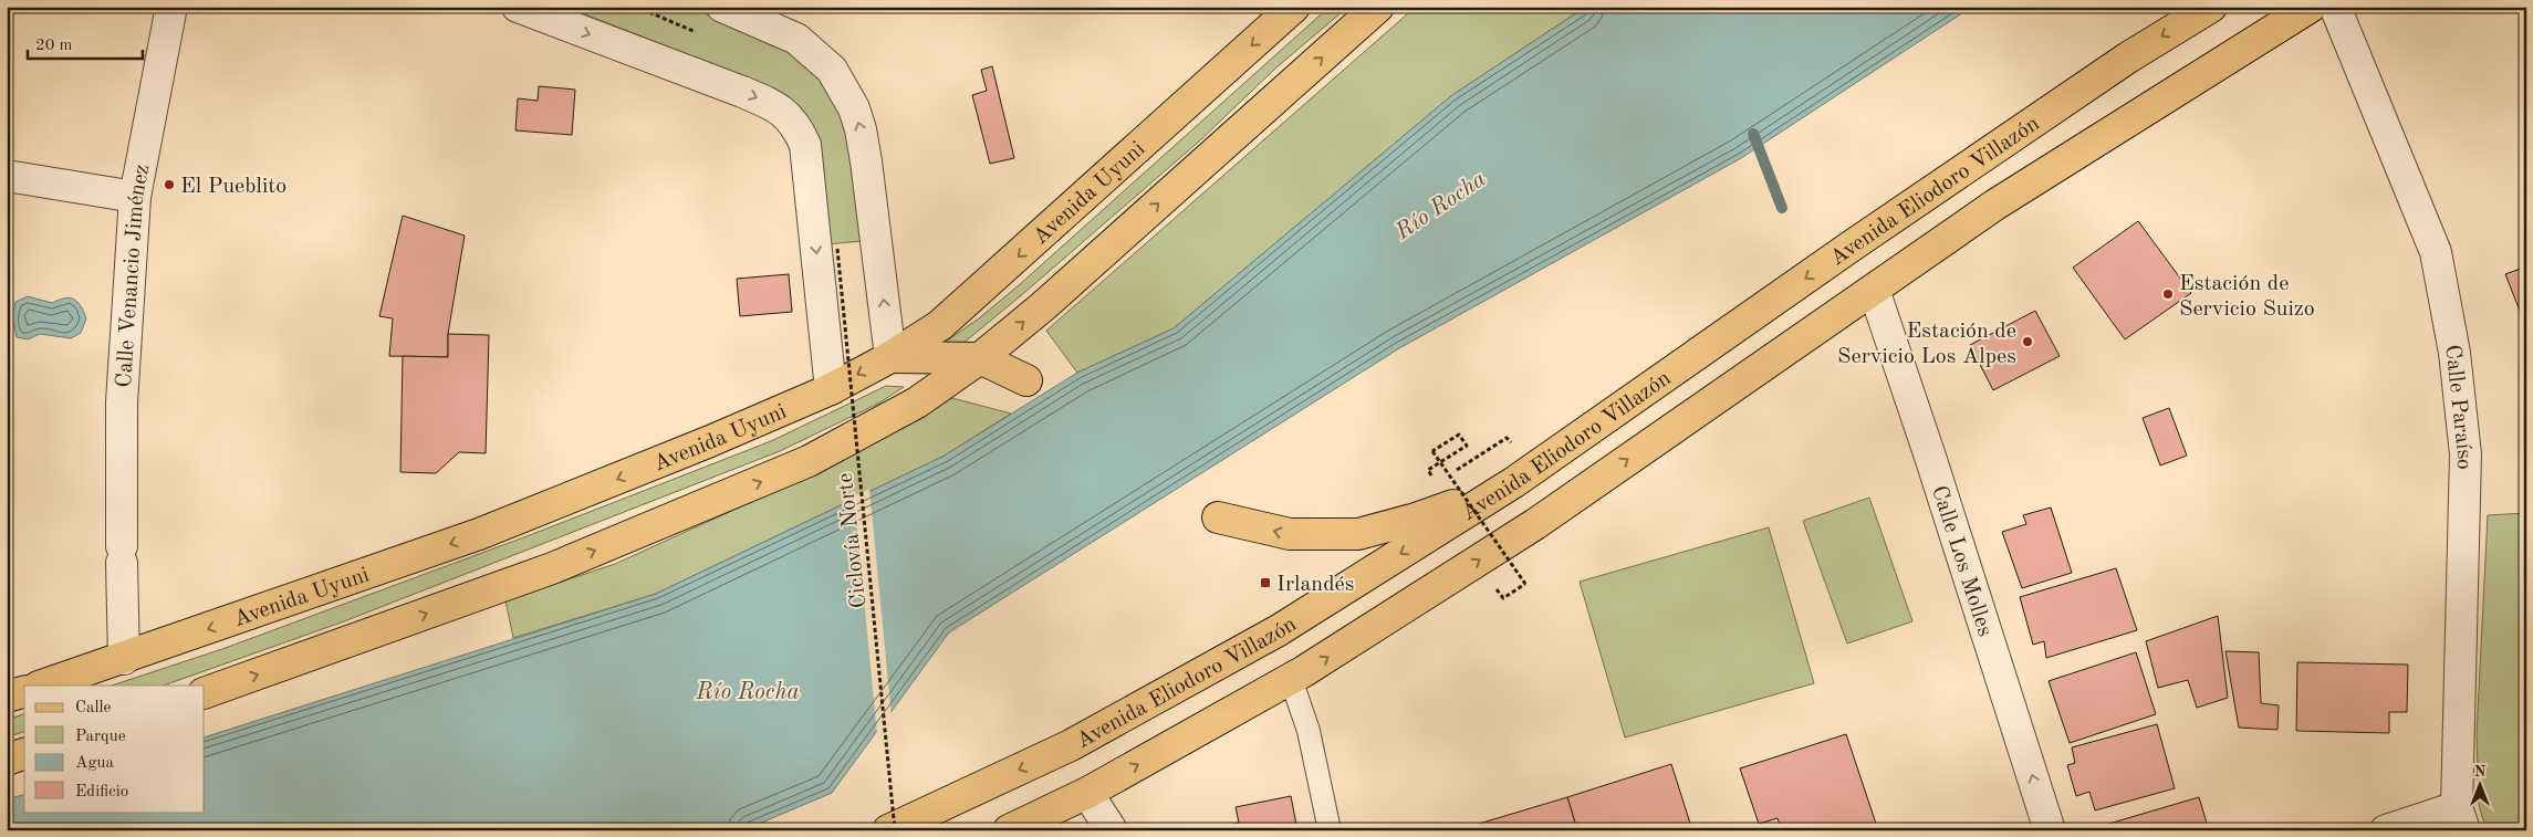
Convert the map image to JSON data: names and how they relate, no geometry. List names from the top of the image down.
{
  "streets": {
    "main road": ["Avenida Eliodoro Villazón", "Avenida Uyuni"],
    "street": ["Calle Venancio Jiménez", "Calle Paraíso", "Calle Los Molles"],
    "path": ["Ciclovía Norte"]
  },
  "crossings": [
    ["Avenida Eliodoro Villazón", "Calle Los Molles"],
    ["Avenida Uyuni", "Calle Venancio Jiménez"]
  ],
  "one_way": ["Calle Los Molles"],
  "water": ["Río Rocha"],
  "places": {
    "other": ["El Pueblito", "Estación de Servicio Suizo", "Estación de Servicio Los Alpes"],
    "transit": ["Irlandés"]
  },
  "legend": [
    "Calle",
    "Parque",
    "Agua",
    "Edificio"
  ],
  "scale_bar": "20 m",
  "north": "top"
}
